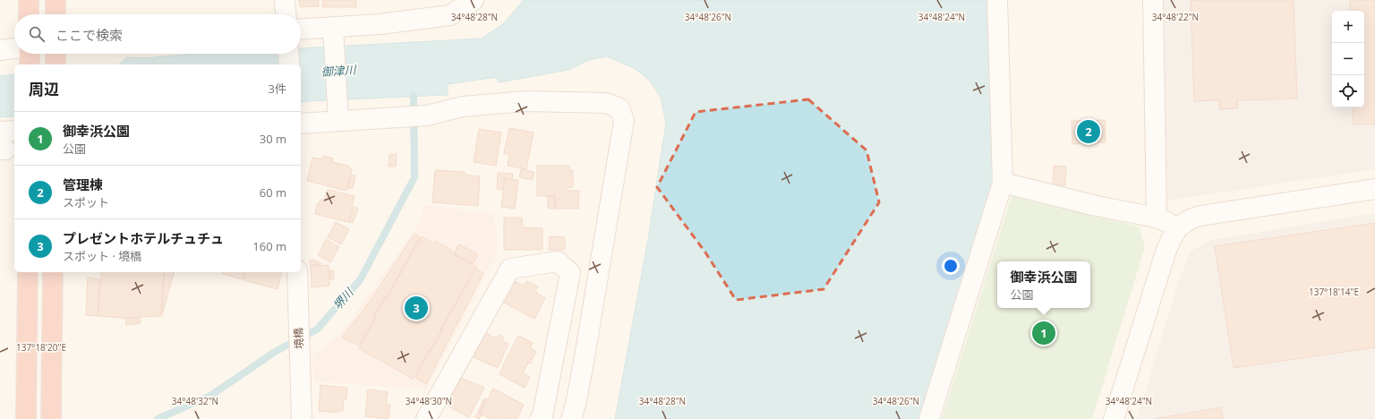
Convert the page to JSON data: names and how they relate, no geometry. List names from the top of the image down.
{
  "streets": {
    "street": ["境橋"]
  },
  "water": ["御津川", "堺川"],
  "page": {
    "map_buttons": ["+", "−"],
    "search": "ここで検索",
    "heading": ["周辺", "3件"],
    "list": [
      {
        "mark": "1",
        "name": "御幸浜公園",
        "note": "公園",
        "value": "30 m"
      },
      {
        "mark": "2",
        "name": "管理棟",
        "note": "スポット",
        "value": "60 m"
      },
      {
        "mark": "3",
        "name": "プレゼントホテルチュチュ",
        "note": "スポット · 境橋",
        "value": "160 m"
      }
    ],
    "pins": ["2", "3", "1"],
    "popup": ["御幸浜公園", "公園"]
  },
  "coordinates": [
    "34°48'28\"N",
    "34°48'26\"N",
    "34°48'24\"N",
    "34°48'22\"N",
    "137°18'14\"E",
    "137°18'20\"E",
    "34°48'32\"N",
    "34°48'30\"N"
  ]
}
